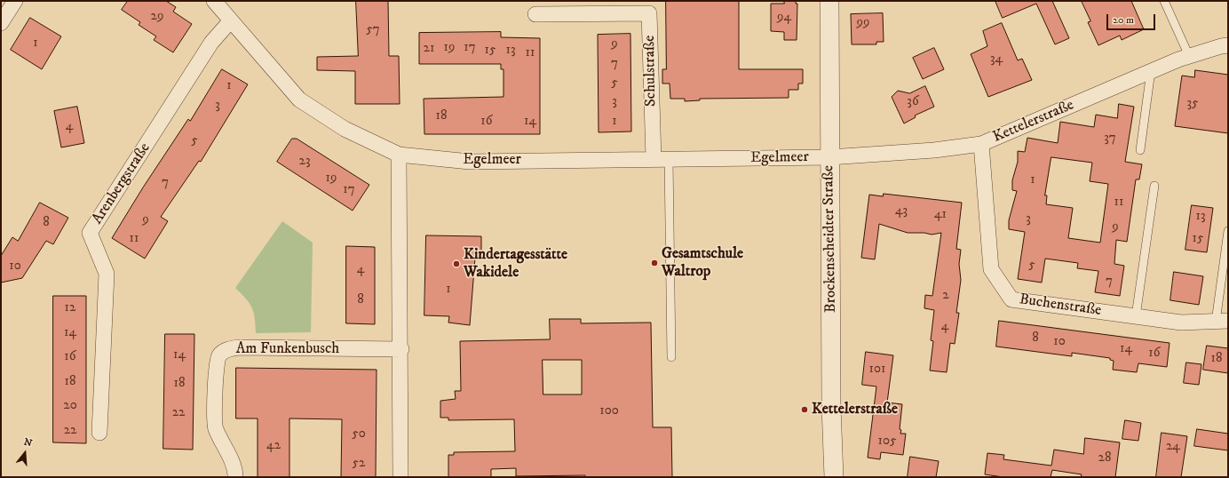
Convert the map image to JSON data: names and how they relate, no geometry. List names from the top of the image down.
{
  "streets": {
    "street": [
      "Schulstraße",
      "Kettelerstraße",
      "Egelmeer",
      "Arenbergstraße",
      "Brockenscheidter Straße",
      "Buchenstraße",
      "Am Funkenbusch"
    ]
  },
  "crossings": [
    ["Schulstraße", "Egelmeer"],
    ["Kettelerstraße", "Egelmeer"],
    ["Kettelerstraße", "Brockenscheidter Straße"],
    ["Kettelerstraße", "Buchenstraße"],
    ["Egelmeer", "Arenbergstraße"],
    ["Egelmeer", "Brockenscheidter Straße"]
  ],
  "places": ["Gesamtschule Waltrop", "Kindertagesstätte Wakidele", "Kettelerstraße"],
  "house_numbers": [
    "29",
    "94",
    "99",
    "57",
    "1",
    "9",
    "19",
    "17",
    "21",
    "15",
    "13",
    "11",
    "34",
    "7",
    "5",
    "1",
    "3",
    "36",
    "35",
    "3",
    "18",
    "16",
    "14",
    "1",
    "4",
    "37",
    "5",
    "23",
    "19",
    "1",
    "7",
    "17",
    "11",
    "43",
    "41",
    "13",
    "3",
    "9",
    "8",
    "9",
    "11",
    "15",
    "5",
    "10",
    "4",
    "7",
    "1",
    "2",
    "8",
    "12",
    "4",
    "14",
    "8",
    "10",
    "14",
    "16",
    "14",
    "16",
    "18",
    "101",
    "18",
    "18",
    "20",
    "100",
    "22",
    "22",
    "50",
    "105",
    "42",
    "24",
    "28",
    "52"
  ],
  "scale_bar": "20 m",
  "north": "top"
}
